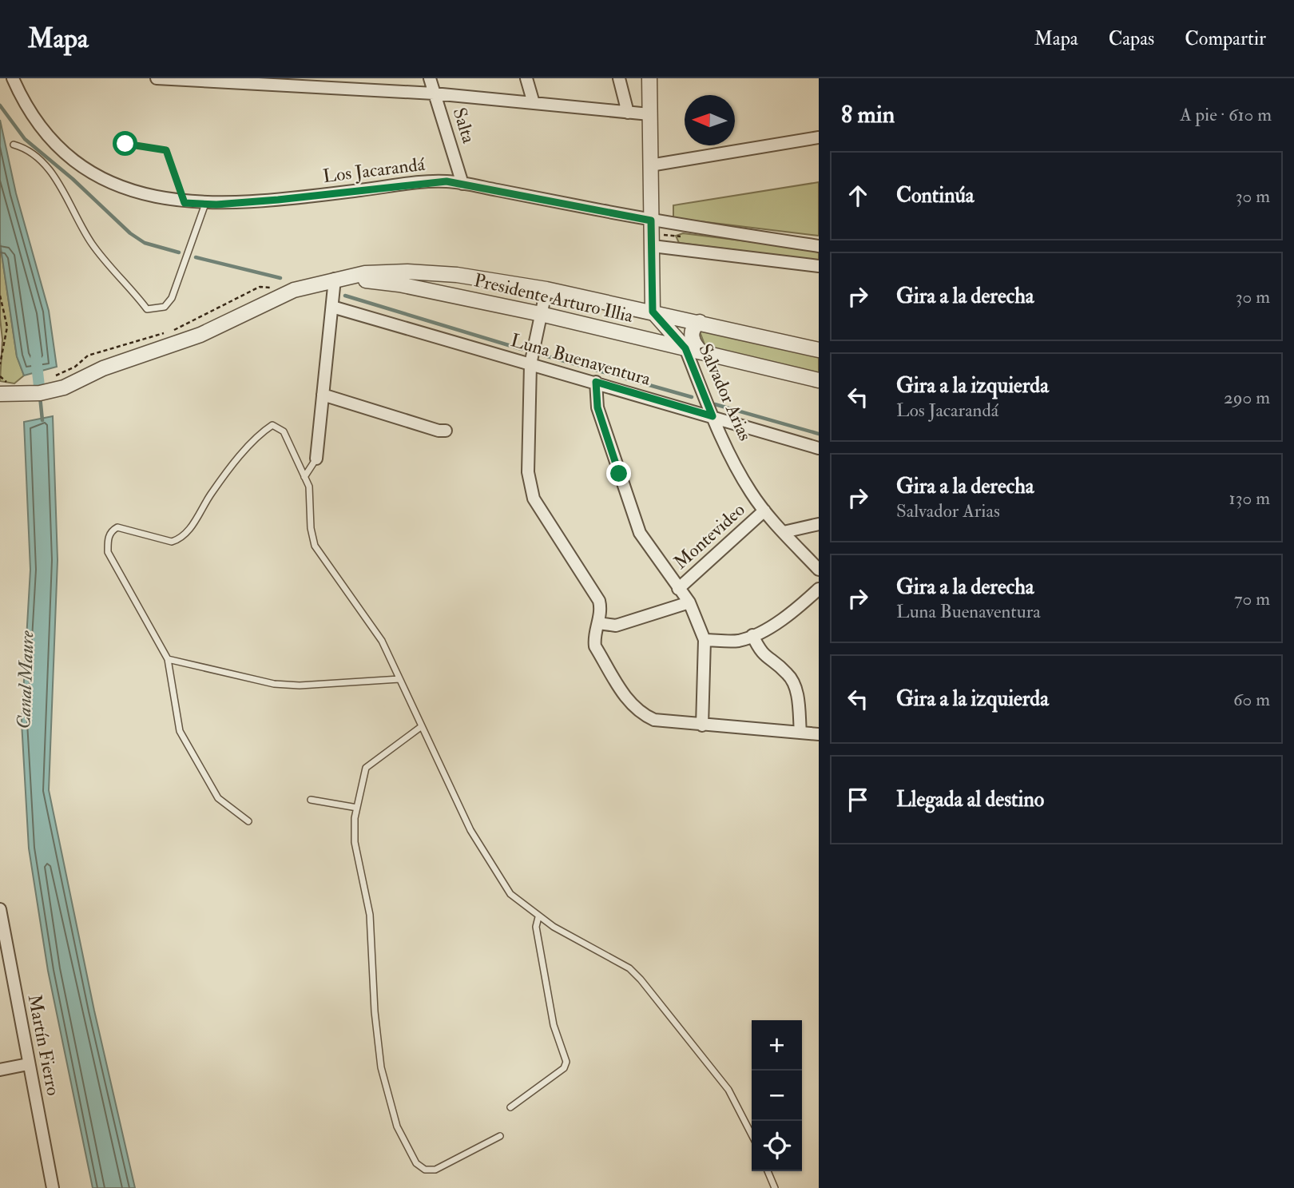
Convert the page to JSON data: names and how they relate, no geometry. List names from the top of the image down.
{
  "streets": {
    "street": [
      "Salta",
      "Los Jacarandá",
      "Presidente Arturo Illia",
      "Luna Buenaventura",
      "Salvador Arias",
      "Montevideo",
      "Martín Fierro"
    ]
  },
  "crossings": [
    ["Salta", "Los Jacarandá"],
    ["Presidente Arturo Illia", "Salvador Arias"],
    ["Luna Buenaventura", "Salvador Arias"],
    ["Salvador Arias", "Montevideo"]
  ],
  "water": ["Canal Maure"],
  "north": "left",
  "page": {
    "header": "Mapa",
    "nav": ["Mapa", "Capas", "Compartir"],
    "heading": ["8 min", "A pie · 610 m"],
    "list": [
      ["Continúa", "30 m"],
      ["Gira a la derecha", "30 m"],
      ["Gira a la izquierda", "Los Jacarandá", "290 m"],
      ["Gira a la derecha", "Salvador Arias", "130 m"],
      ["Gira a la derecha", "Luna Buenaventura", "70 m"],
      ["Gira a la izquierda", "60 m"],
      "Llegada al destino"
    ],
    "map_buttons": ["+", "−"]
  }
}
